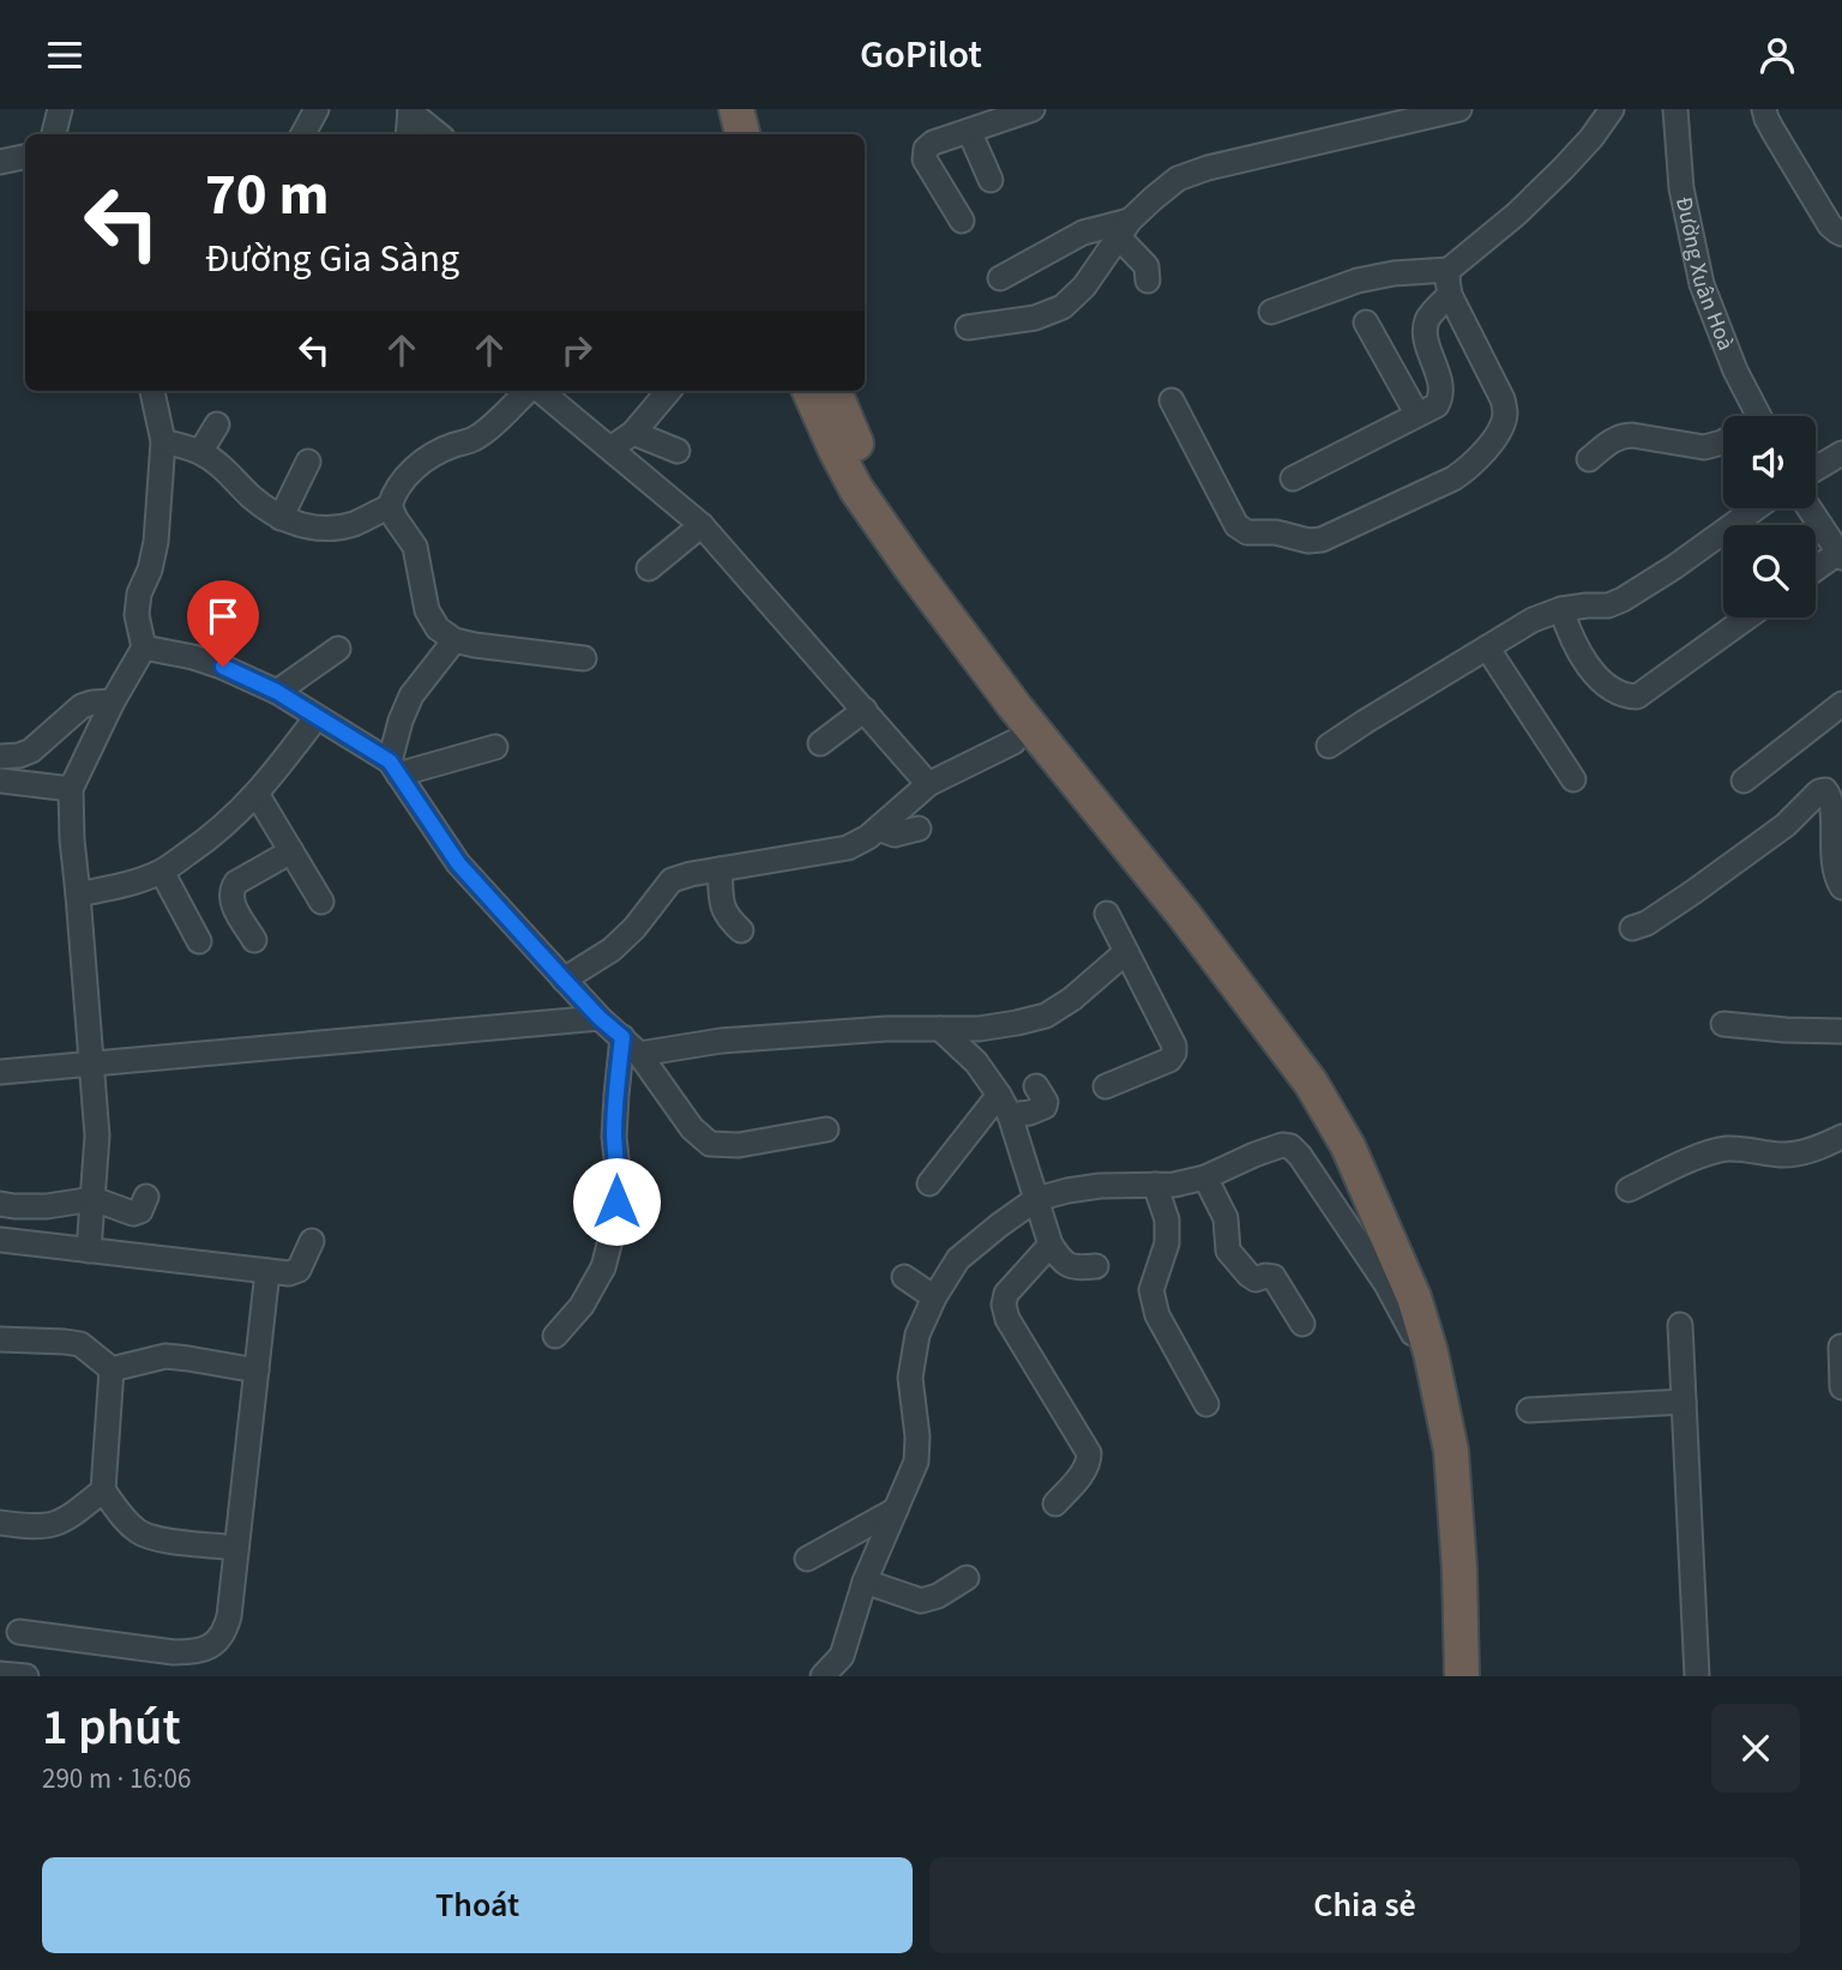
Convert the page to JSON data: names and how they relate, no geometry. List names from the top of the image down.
{
  "streets": {
    "street": ["Đường Xuân Hoà"]
  },
  "page": {
    "header": "GoPilot",
    "turn": ["70 m", "Đường Gia Sàng"],
    "heading": ["1 phút", "290 m · 16:06"],
    "buttons": ["Thoát", "Chia sẻ"]
  }
}
